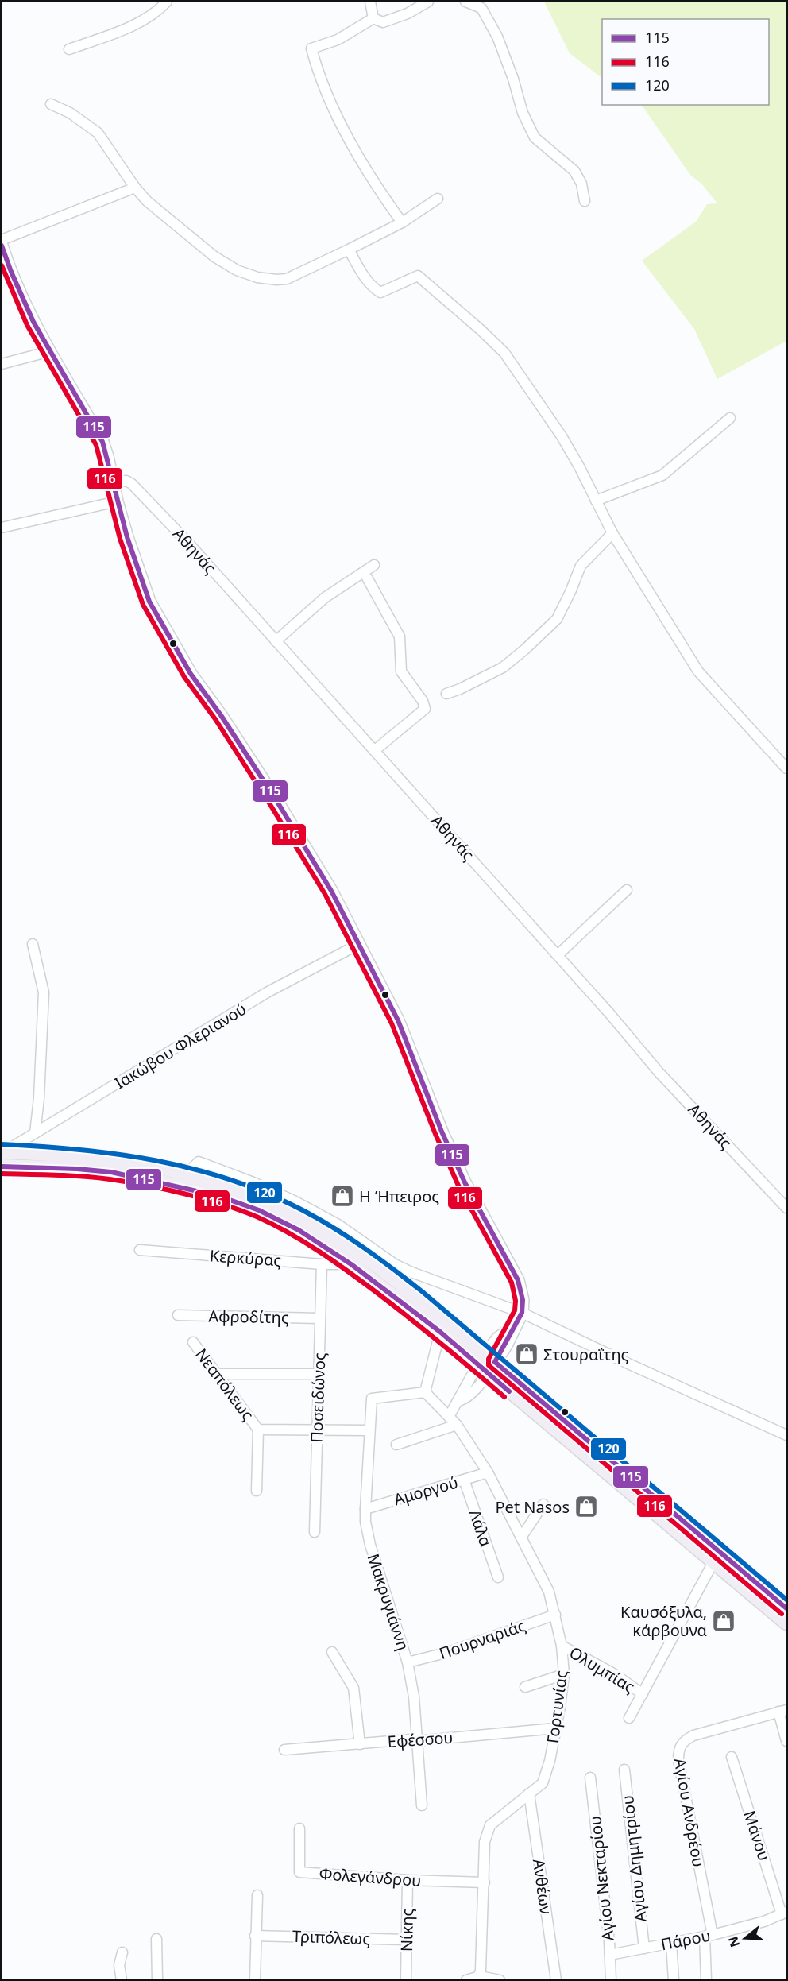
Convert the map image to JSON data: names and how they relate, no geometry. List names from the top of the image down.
{
  "streets": {
    "street": [
      "Αθηνάς",
      "Ιακώβου Φλεριανού",
      "Κερκύρας",
      "Αφροδίτης",
      "Νεαπόλεως",
      "Ποσειδώνος",
      "Αμοργού",
      "Λάλα",
      "Μακρυγιάννη",
      "Πουρναριάς",
      "Ολυμπίας",
      "Γορτυνίας",
      "Εφέσσου",
      "Αγίου Ανδρέου",
      "Μάνου",
      "Αγίου Δημητρίου",
      "Φολεγάνδρου",
      "Αγίου Νεκταρίου",
      "Ανθέων",
      "Νίκης",
      "Τριπόλεως",
      "Πάρου"
    ]
  },
  "crossings": [
    ["Κερκύρας", "Ποσειδώνος"],
    ["Αφροδίτης", "Ποσειδώνος"],
    ["Νεαπόλεως", "Ποσειδώνος"],
    ["Νεαπόλεως", "Μακρυγιάννη"],
    ["Αμοργού", "Λάλα"],
    ["Αμοργού", "Μακρυγιάννη"],
    ["Αμοργού", "Γορτυνίας"],
    ["Μακρυγιάννη", "Πουρναριάς"],
    ["Μακρυγιάννη", "Γορτυνίας"],
    ["Μακρυγιάννη", "Εφέσσου"],
    ["Πουρναριάς", "Γορτυνίας"],
    ["Ολυμπίας", "Γορτυνίας"],
    ["Γορτυνίας", "Εφέσσου"],
    ["Γορτυνίας", "Φολεγάνδρου"],
    ["Γορτυνίας", "Ανθέων"],
    ["Αγίου Ανδρέου", "Πάρου"],
    ["Μάνου", "Πάρου"],
    ["Αγίου Δημητρίου", "Πάρου"],
    ["Φολεγάνδρου", "Νίκης"],
    ["Αγίου Νεκταρίου", "Πάρου"],
    ["Νίκης", "Τριπόλεως"]
  ],
  "places": {
    "shop": [
      "Η Ήπειρος",
      "Στουραΐτης",
      "Pet Nasos",
      "Καυσόξυλα, κάρβουνα"
    ]
  },
  "lines": ["transit line 115", "transit line 116", "transit line 120"],
  "legend": ["115", "116", "120"],
  "north": "left"
}
